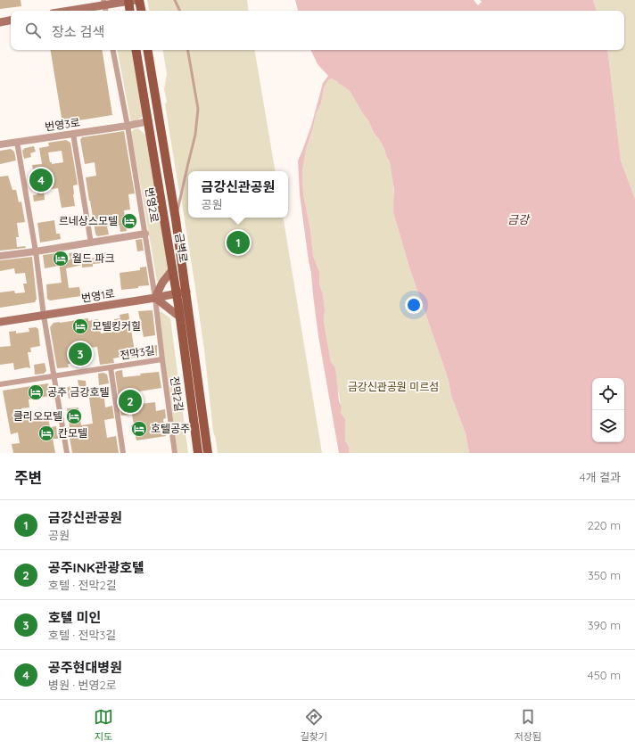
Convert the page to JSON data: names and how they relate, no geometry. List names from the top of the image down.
{
  "streets": {
    "main road": ["금벽로", "번영1로"],
    "street": [
      "번영3로",
      "번영2로",
      "전막3길",
      "전막2길"
    ]
  },
  "crossings": [
    ["번영3로", "번영2로"],
    ["번영3로", "금벽로"],
    ["금벽로", "번영1로"],
    ["번영1로", "전막3길"],
    ["전막3길", "전막2길"]
  ],
  "water": ["금강"],
  "parks": ["금강신관공원 미르섬"],
  "places": {
    "hotel": [
      "르네상스모텔",
      "월드 파크",
      "모텔킹커힐",
      "공주 금강호텔",
      "클리오모텔",
      "호텔공주",
      "칸모텔"
    ]
  },
  "page": {
    "search": "장소 검색",
    "pins": [
      "4",
      "1",
      "3",
      "2"
    ],
    "popup": ["금강신관공원", "공원"],
    "heading": ["주변", "4개 결과"],
    "list": [
      {
        "mark": "1",
        "name": "금강신관공원",
        "note": "공원",
        "value": "220 m"
      },
      {
        "mark": "2",
        "name": "공주INK관광호텔",
        "note": "호텔 · 전막2길",
        "value": "350 m"
      },
      {
        "mark": "3",
        "name": "호텔 미인",
        "note": "호텔 · 전막3길",
        "value": "390 m"
      },
      {
        "mark": "4",
        "name": "공주현대병원",
        "note": "병원 · 번영2로",
        "value": "450 m"
      }
    ],
    "nav": ["지도", "길찾기", "저장됨"]
  }
}
